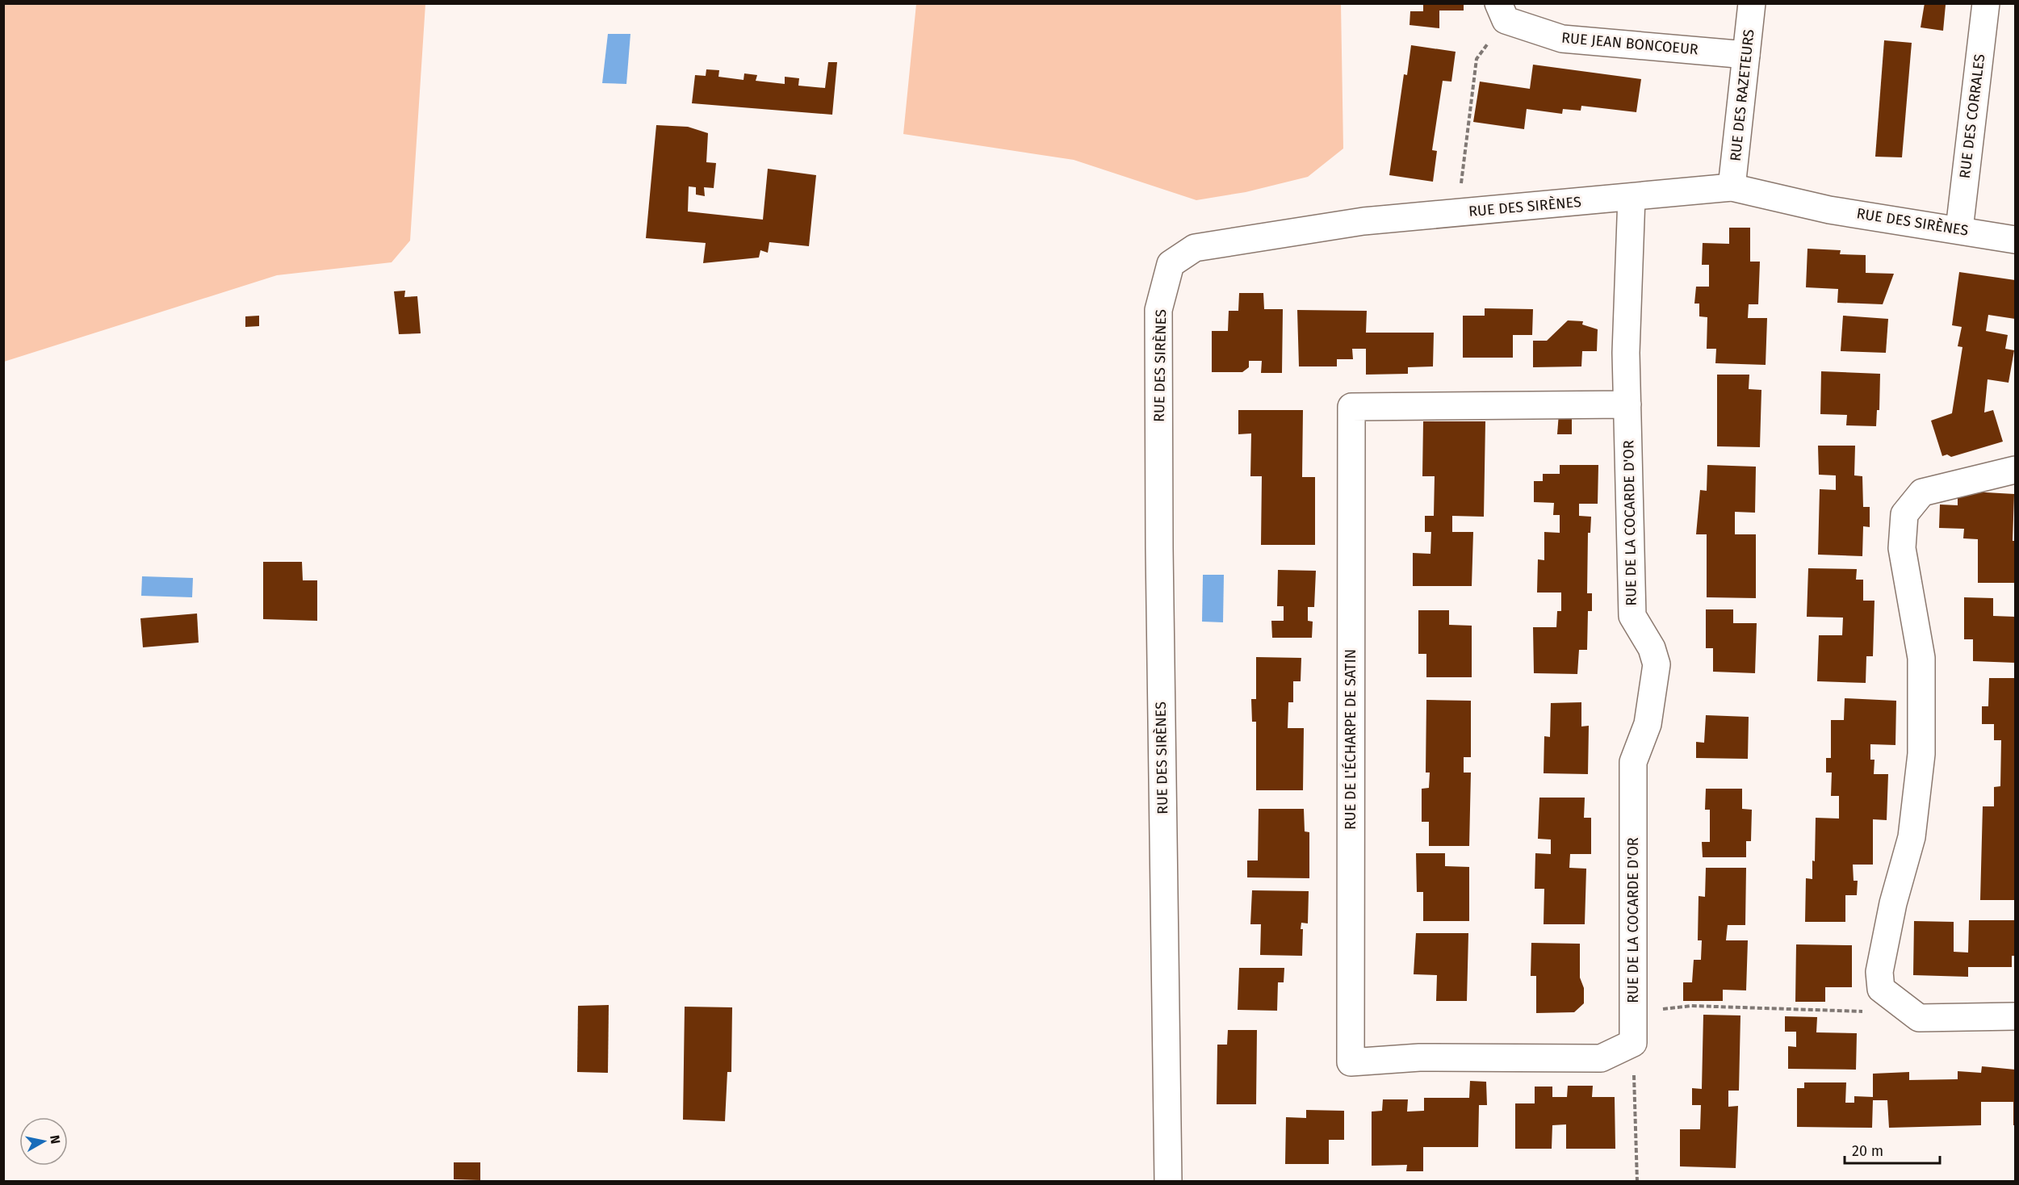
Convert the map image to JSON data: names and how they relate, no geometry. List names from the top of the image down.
{
  "streets": {
    "street": [
      "RUE JEAN BONCOEUR",
      "RUE DES RAZETEURS",
      "RUE DES CORRALES",
      "RUE DES SIRÈNES",
      "RUE DE LA COCARDE D'OR",
      "RUE DE L'ÉCHARPE DE SATIN"
    ]
  },
  "crossings": [
    ["RUE JEAN BONCOEUR", "RUE DES RAZETEURS"],
    ["RUE DES RAZETEURS", "RUE DES SIRÈNES"],
    ["RUE DES CORRALES", "RUE DES SIRÈNES"],
    ["RUE DES SIRÈNES", "RUE DE LA COCARDE D'OR"],
    ["RUE DE LA COCARDE D'OR", "RUE DE L'ÉCHARPE DE SATIN"]
  ],
  "scale_bar": "20 m",
  "north": "right"
}
